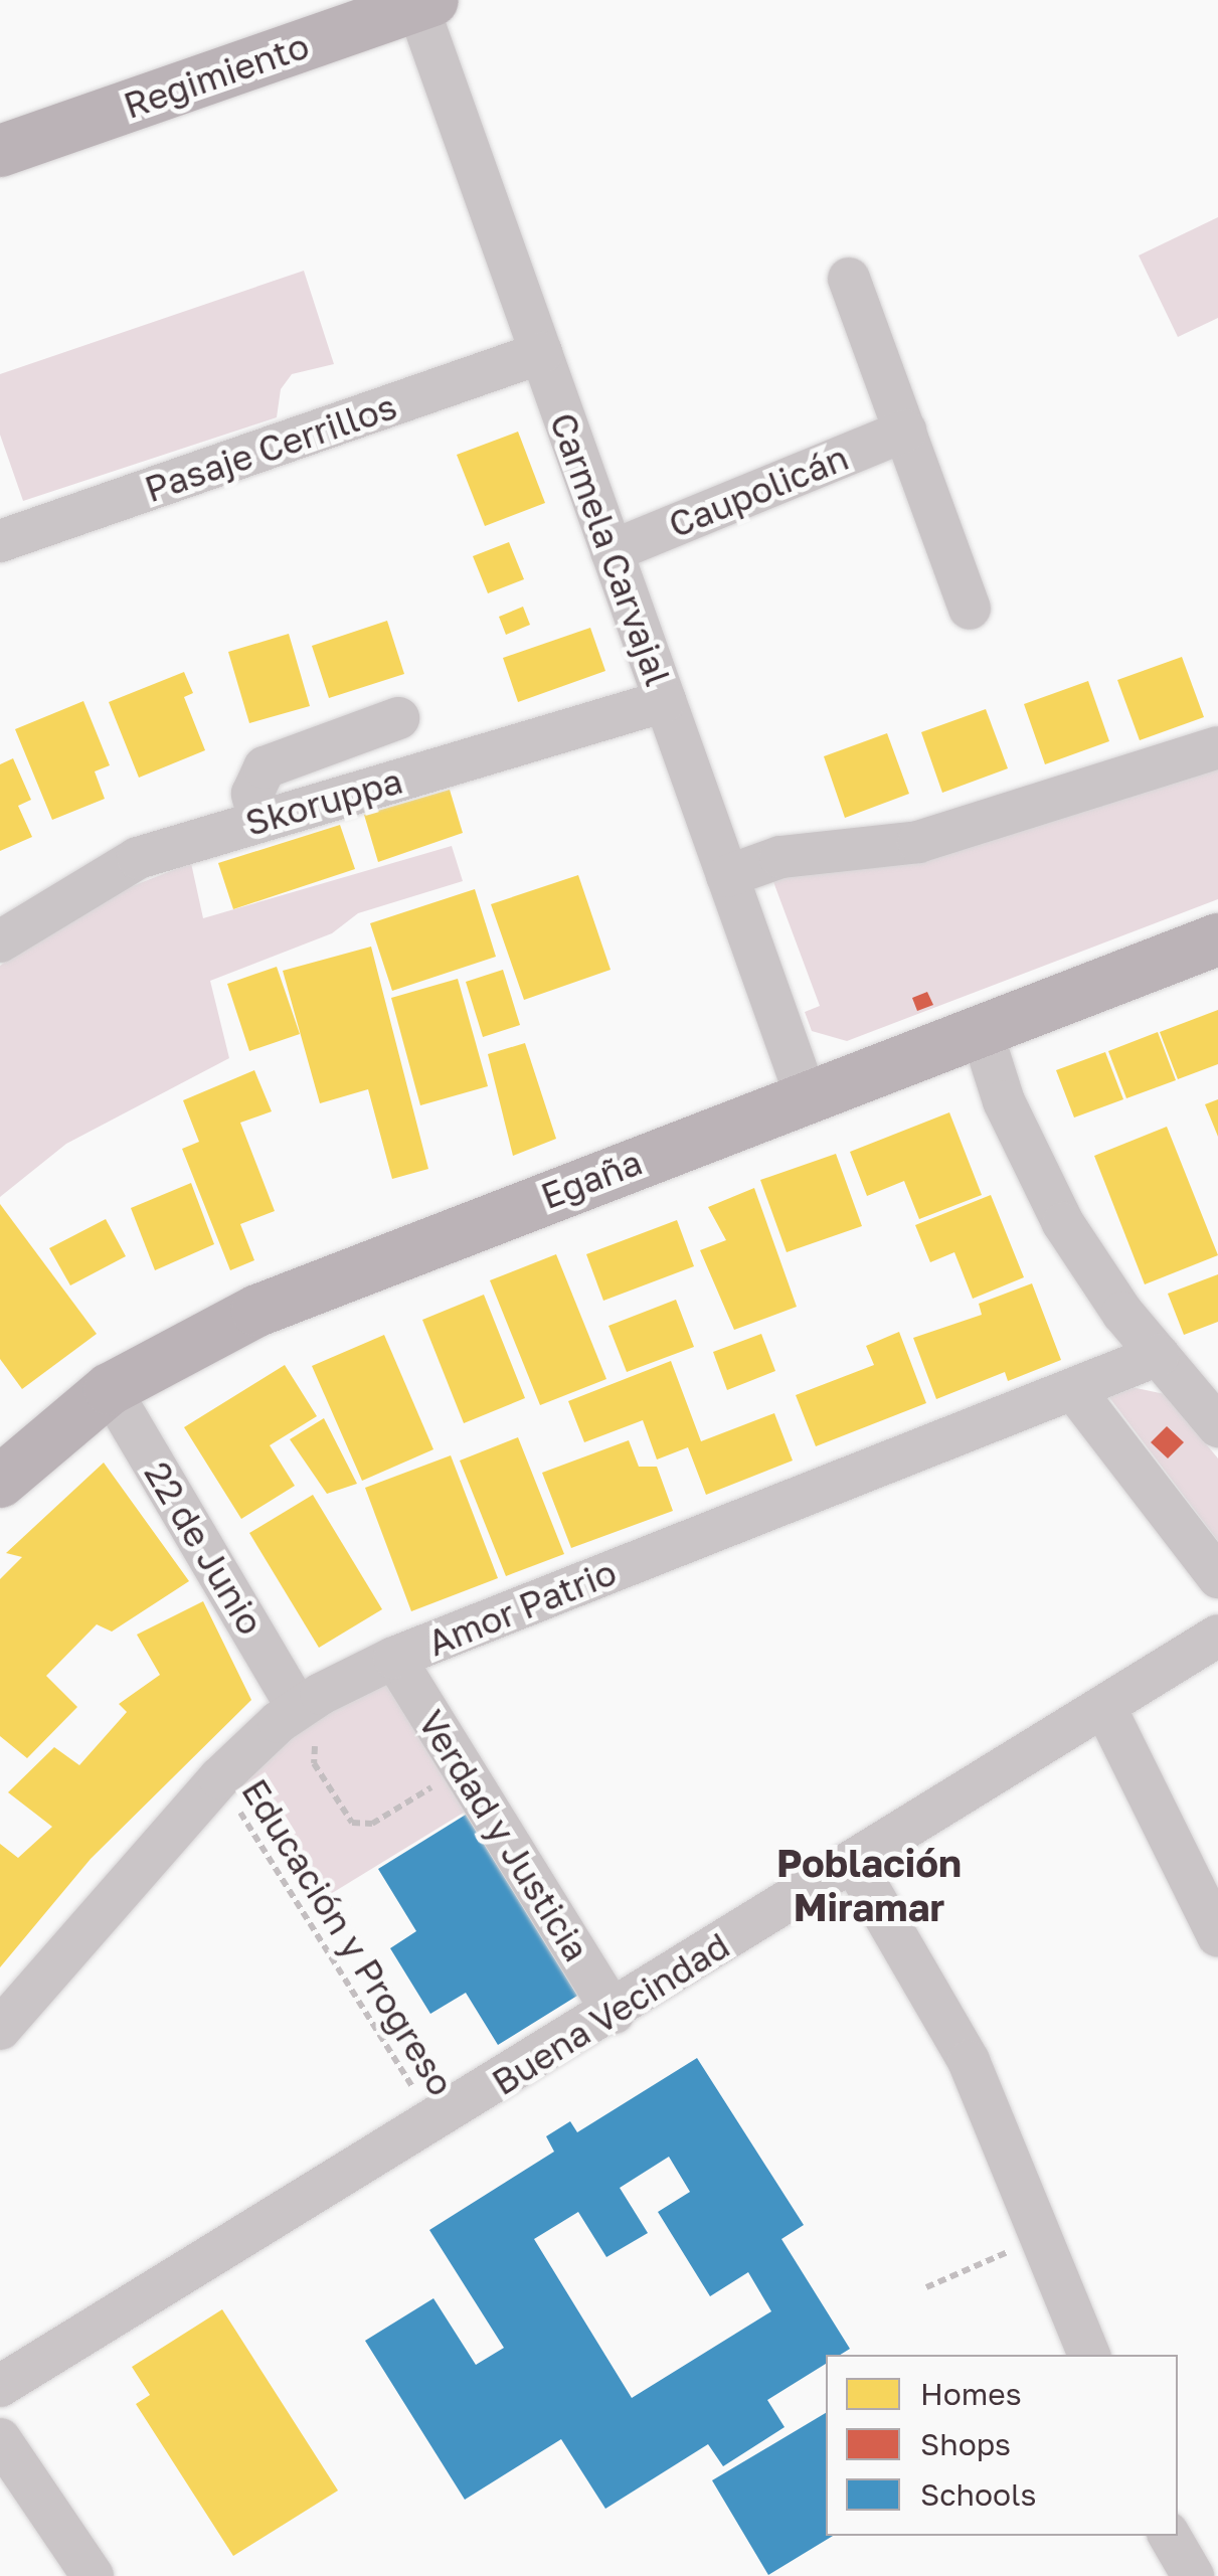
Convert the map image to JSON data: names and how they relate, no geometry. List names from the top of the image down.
{
  "streets": {
    "main road": ["Regimiento", "Egaña"],
    "street": [
      "Pasaje Cerrillos",
      "Caupolicán",
      "Carmela Carvajal",
      "Skoruppa",
      "22 de Junio",
      "Amor Patrio",
      "Verdad y Justicia",
      "Buena Vecindad"
    ],
    "path": ["Educación y Progreso"]
  },
  "crossings": [
    ["Regimiento", "Carmela Carvajal"],
    ["Pasaje Cerrillos", "Carmela Carvajal"],
    ["Caupolicán", "Carmela Carvajal"],
    ["Carmela Carvajal", "Skoruppa"],
    ["Carmela Carvajal", "Egaña"],
    ["Egaña", "22 de Junio"],
    ["22 de Junio", "Amor Patrio"],
    ["Amor Patrio", "Verdad y Justicia"],
    ["Amor Patrio", "Educación y Progreso"],
    ["Verdad y Justicia", "Buena Vecindad"],
    ["Educación y Progreso", "Buena Vecindad"]
  ],
  "districts": ["Población Miramar"],
  "legend": ["Homes", "Shops", "Schools"]
}
